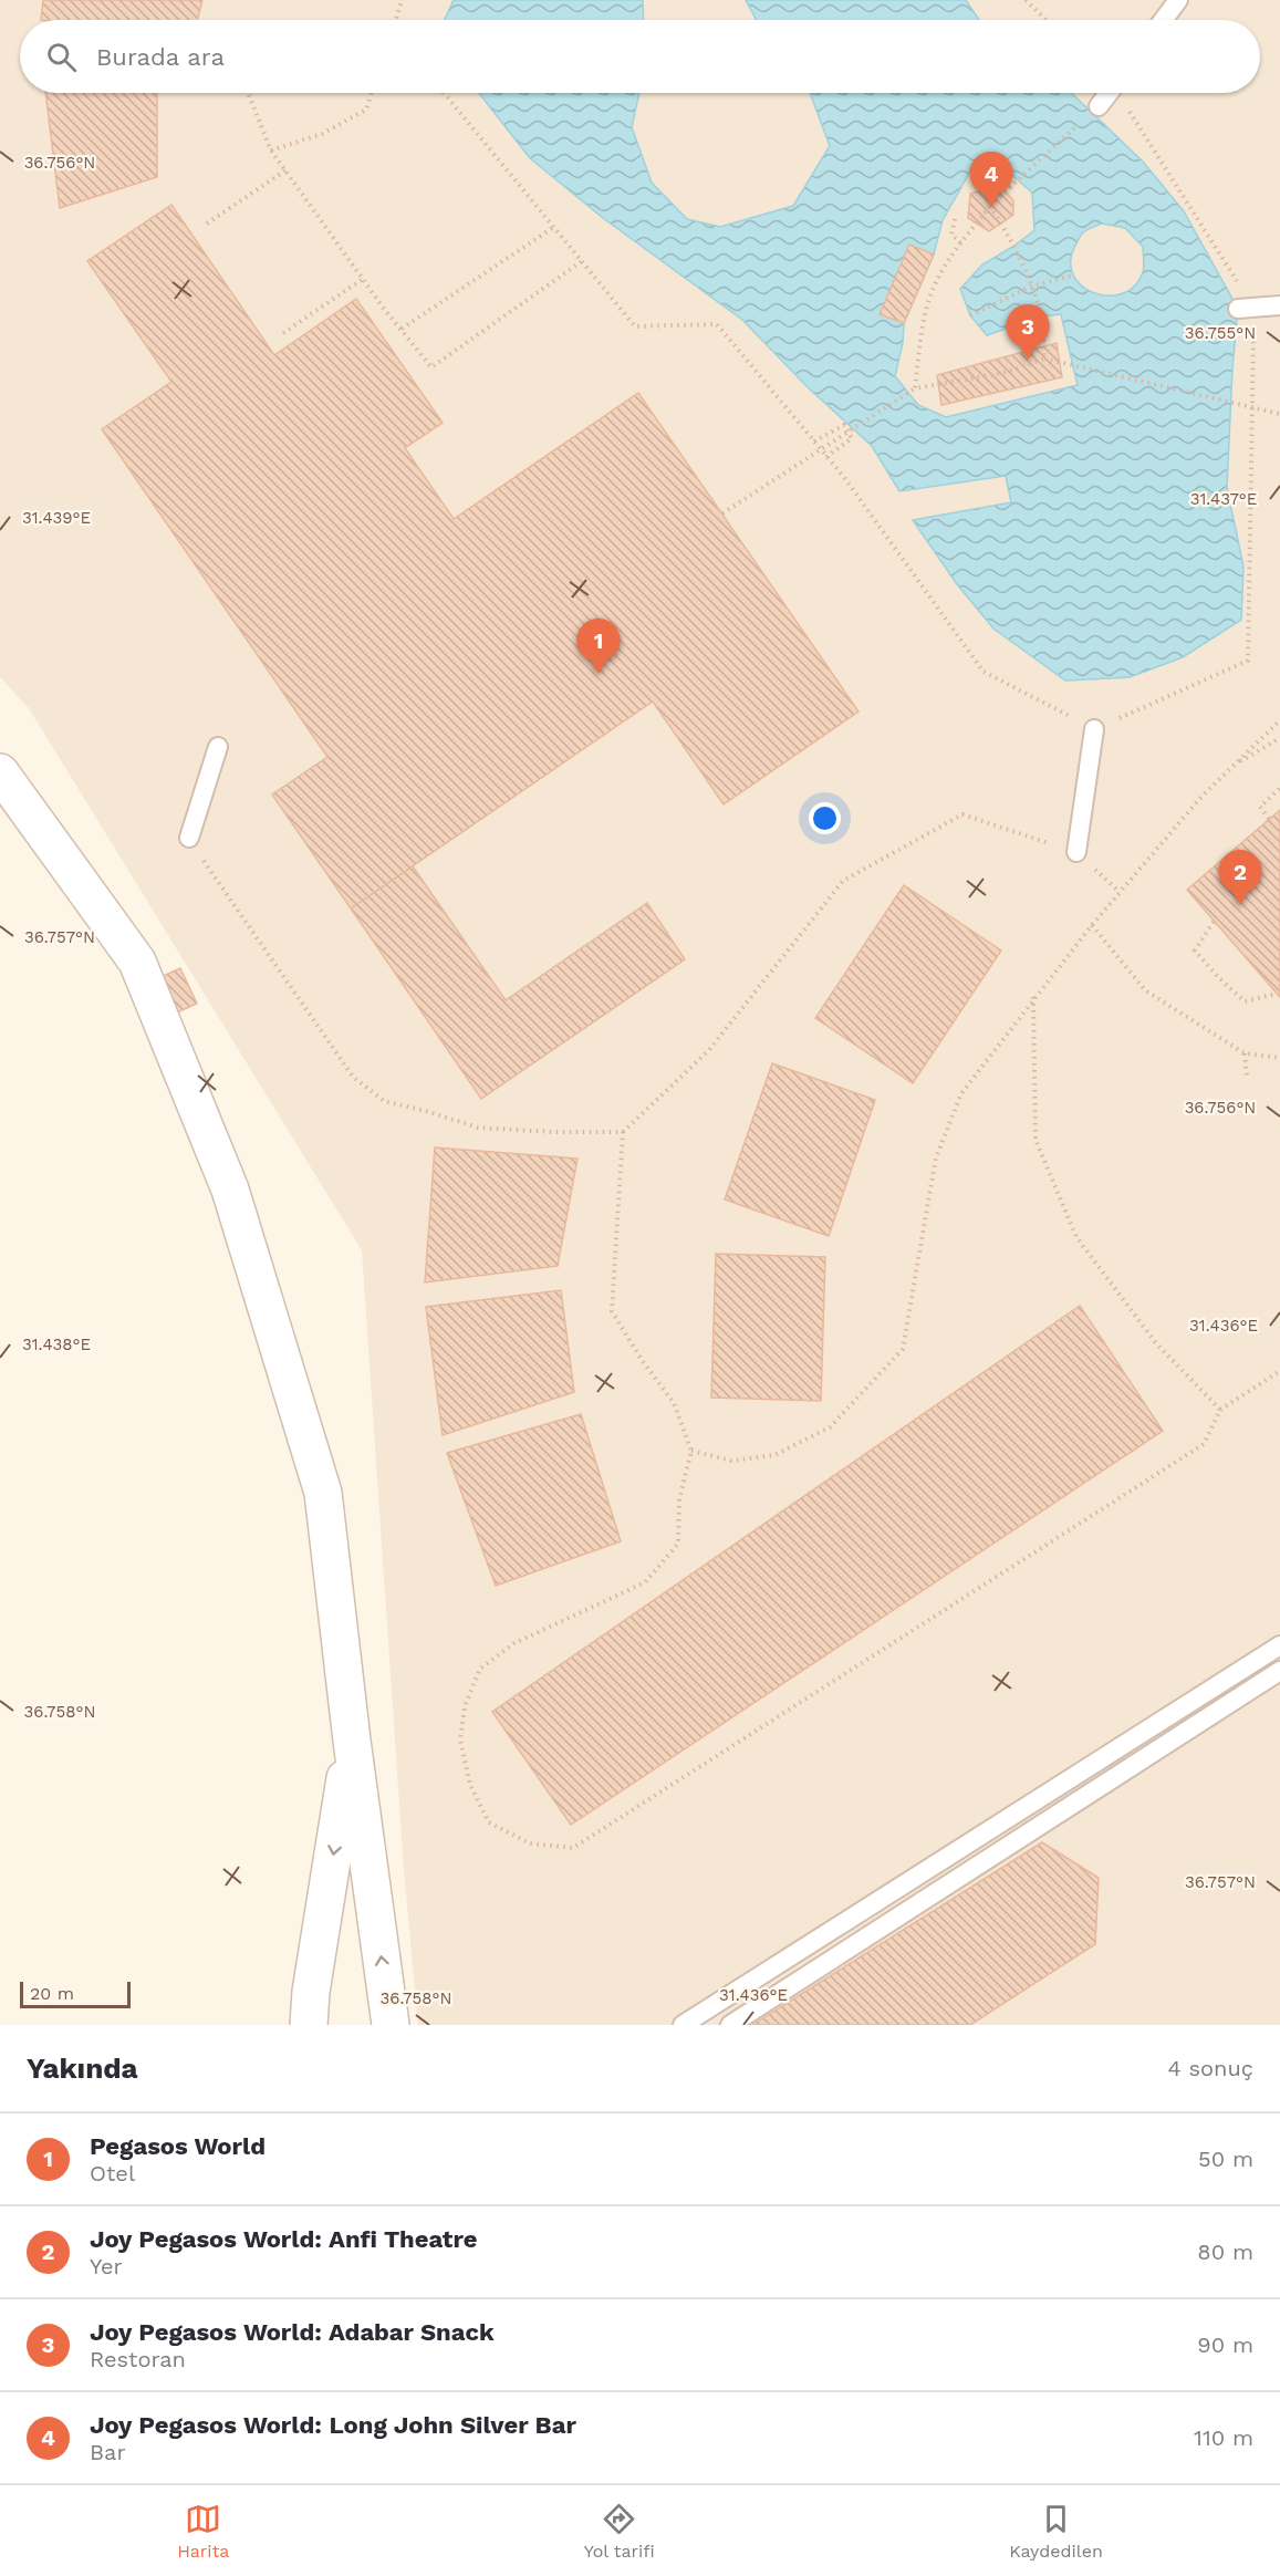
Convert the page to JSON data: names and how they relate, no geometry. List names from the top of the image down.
{
  "scale_bar": "20 m",
  "page": {
    "search": "Burada ara",
    "pins": [
      "4",
      "3",
      "1",
      "2"
    ],
    "scale": "20 m",
    "heading": ["Yakında", "4 sonuç"],
    "list": [
      {
        "mark": "1",
        "name": "Pegasos World",
        "note": "Otel",
        "value": "50 m"
      },
      {
        "mark": "2",
        "name": "Joy Pegasos World: Anfi Theatre",
        "note": "Yer",
        "value": "80 m"
      },
      {
        "mark": "3",
        "name": "Joy Pegasos World: Adabar Snack",
        "note": "Restoran",
        "value": "90 m"
      },
      {
        "mark": "4",
        "name": "Joy Pegasos World: Long John Silver Bar",
        "note": "Bar",
        "value": "110 m"
      }
    ],
    "nav": ["Harita", "Yol tarifi", "Kaydedilen"]
  },
  "coordinates": [
    "36.756°N",
    "36.755°N",
    "31.437°E",
    "31.439°E",
    "36.757°N",
    "31.436°E",
    "31.438°E",
    "36.758°N"
  ]
}
